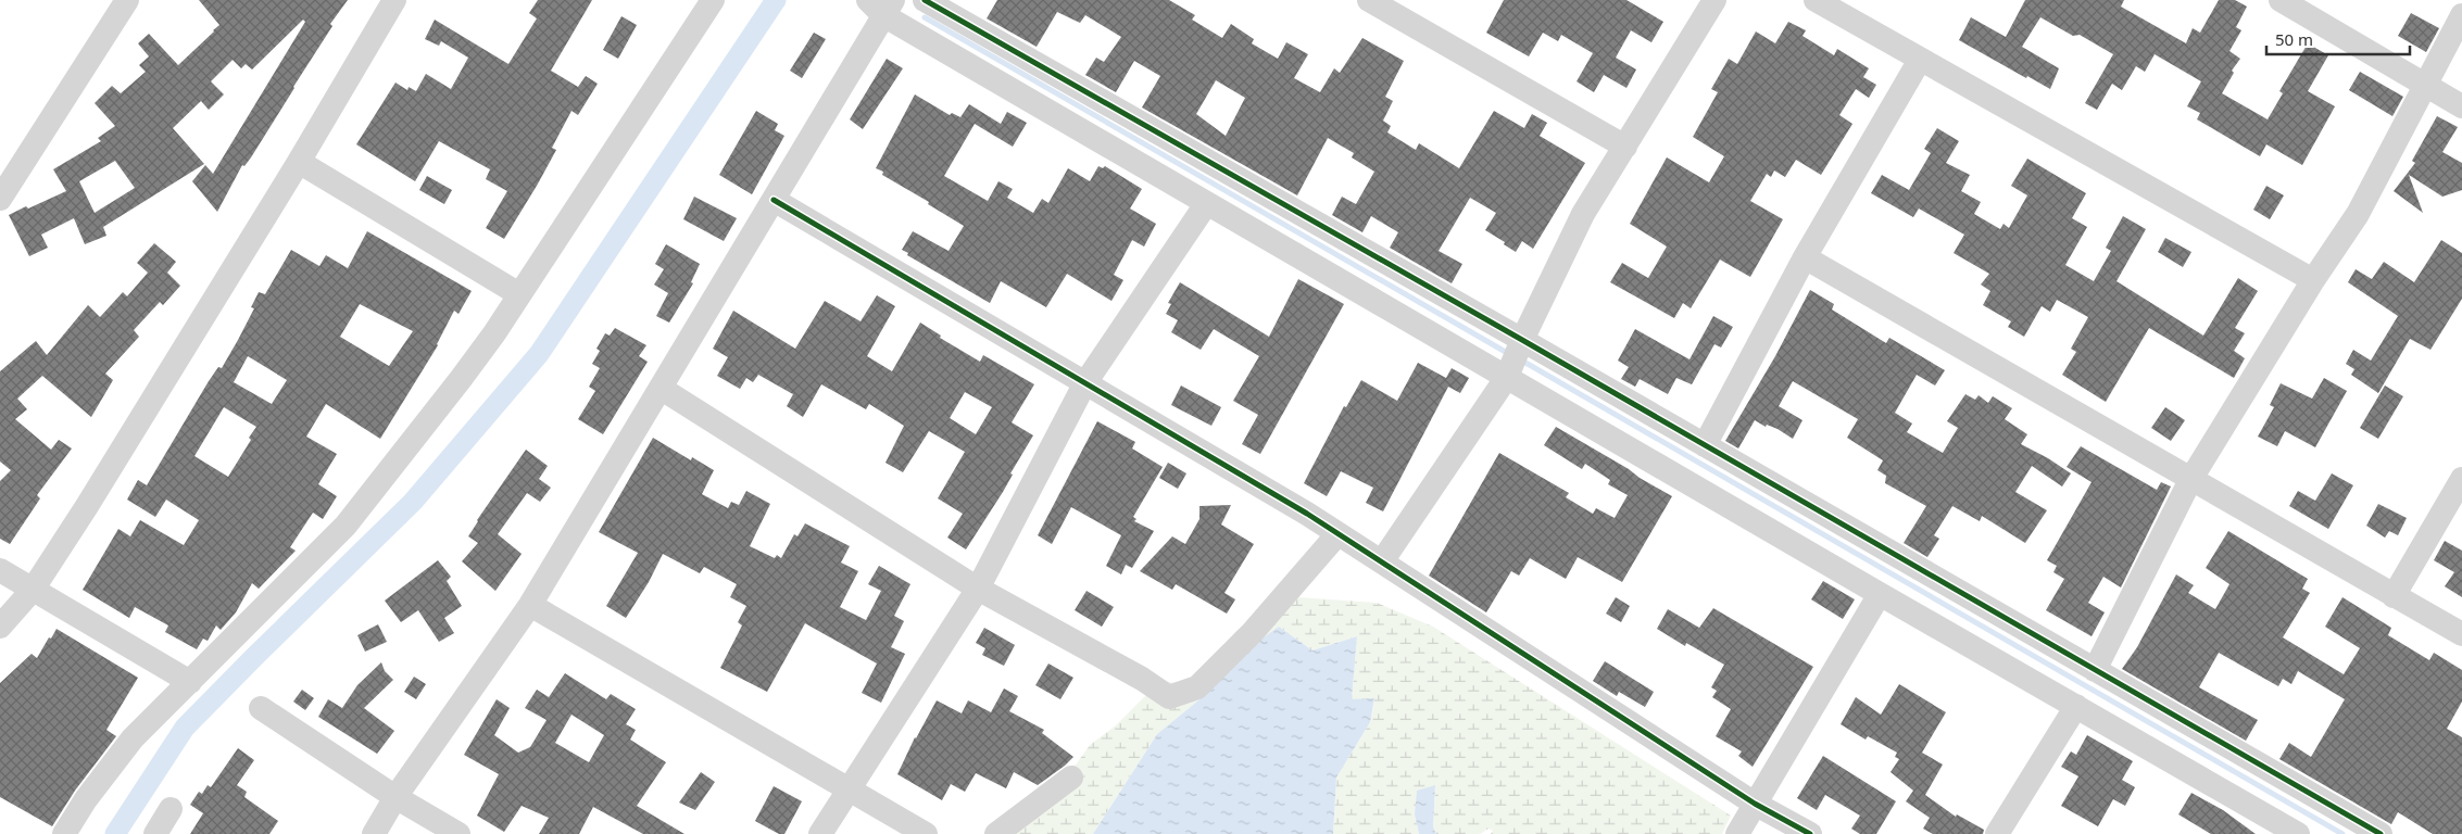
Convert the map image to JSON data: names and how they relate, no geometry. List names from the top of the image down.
{
  "scale_bar": "50 m"
}
